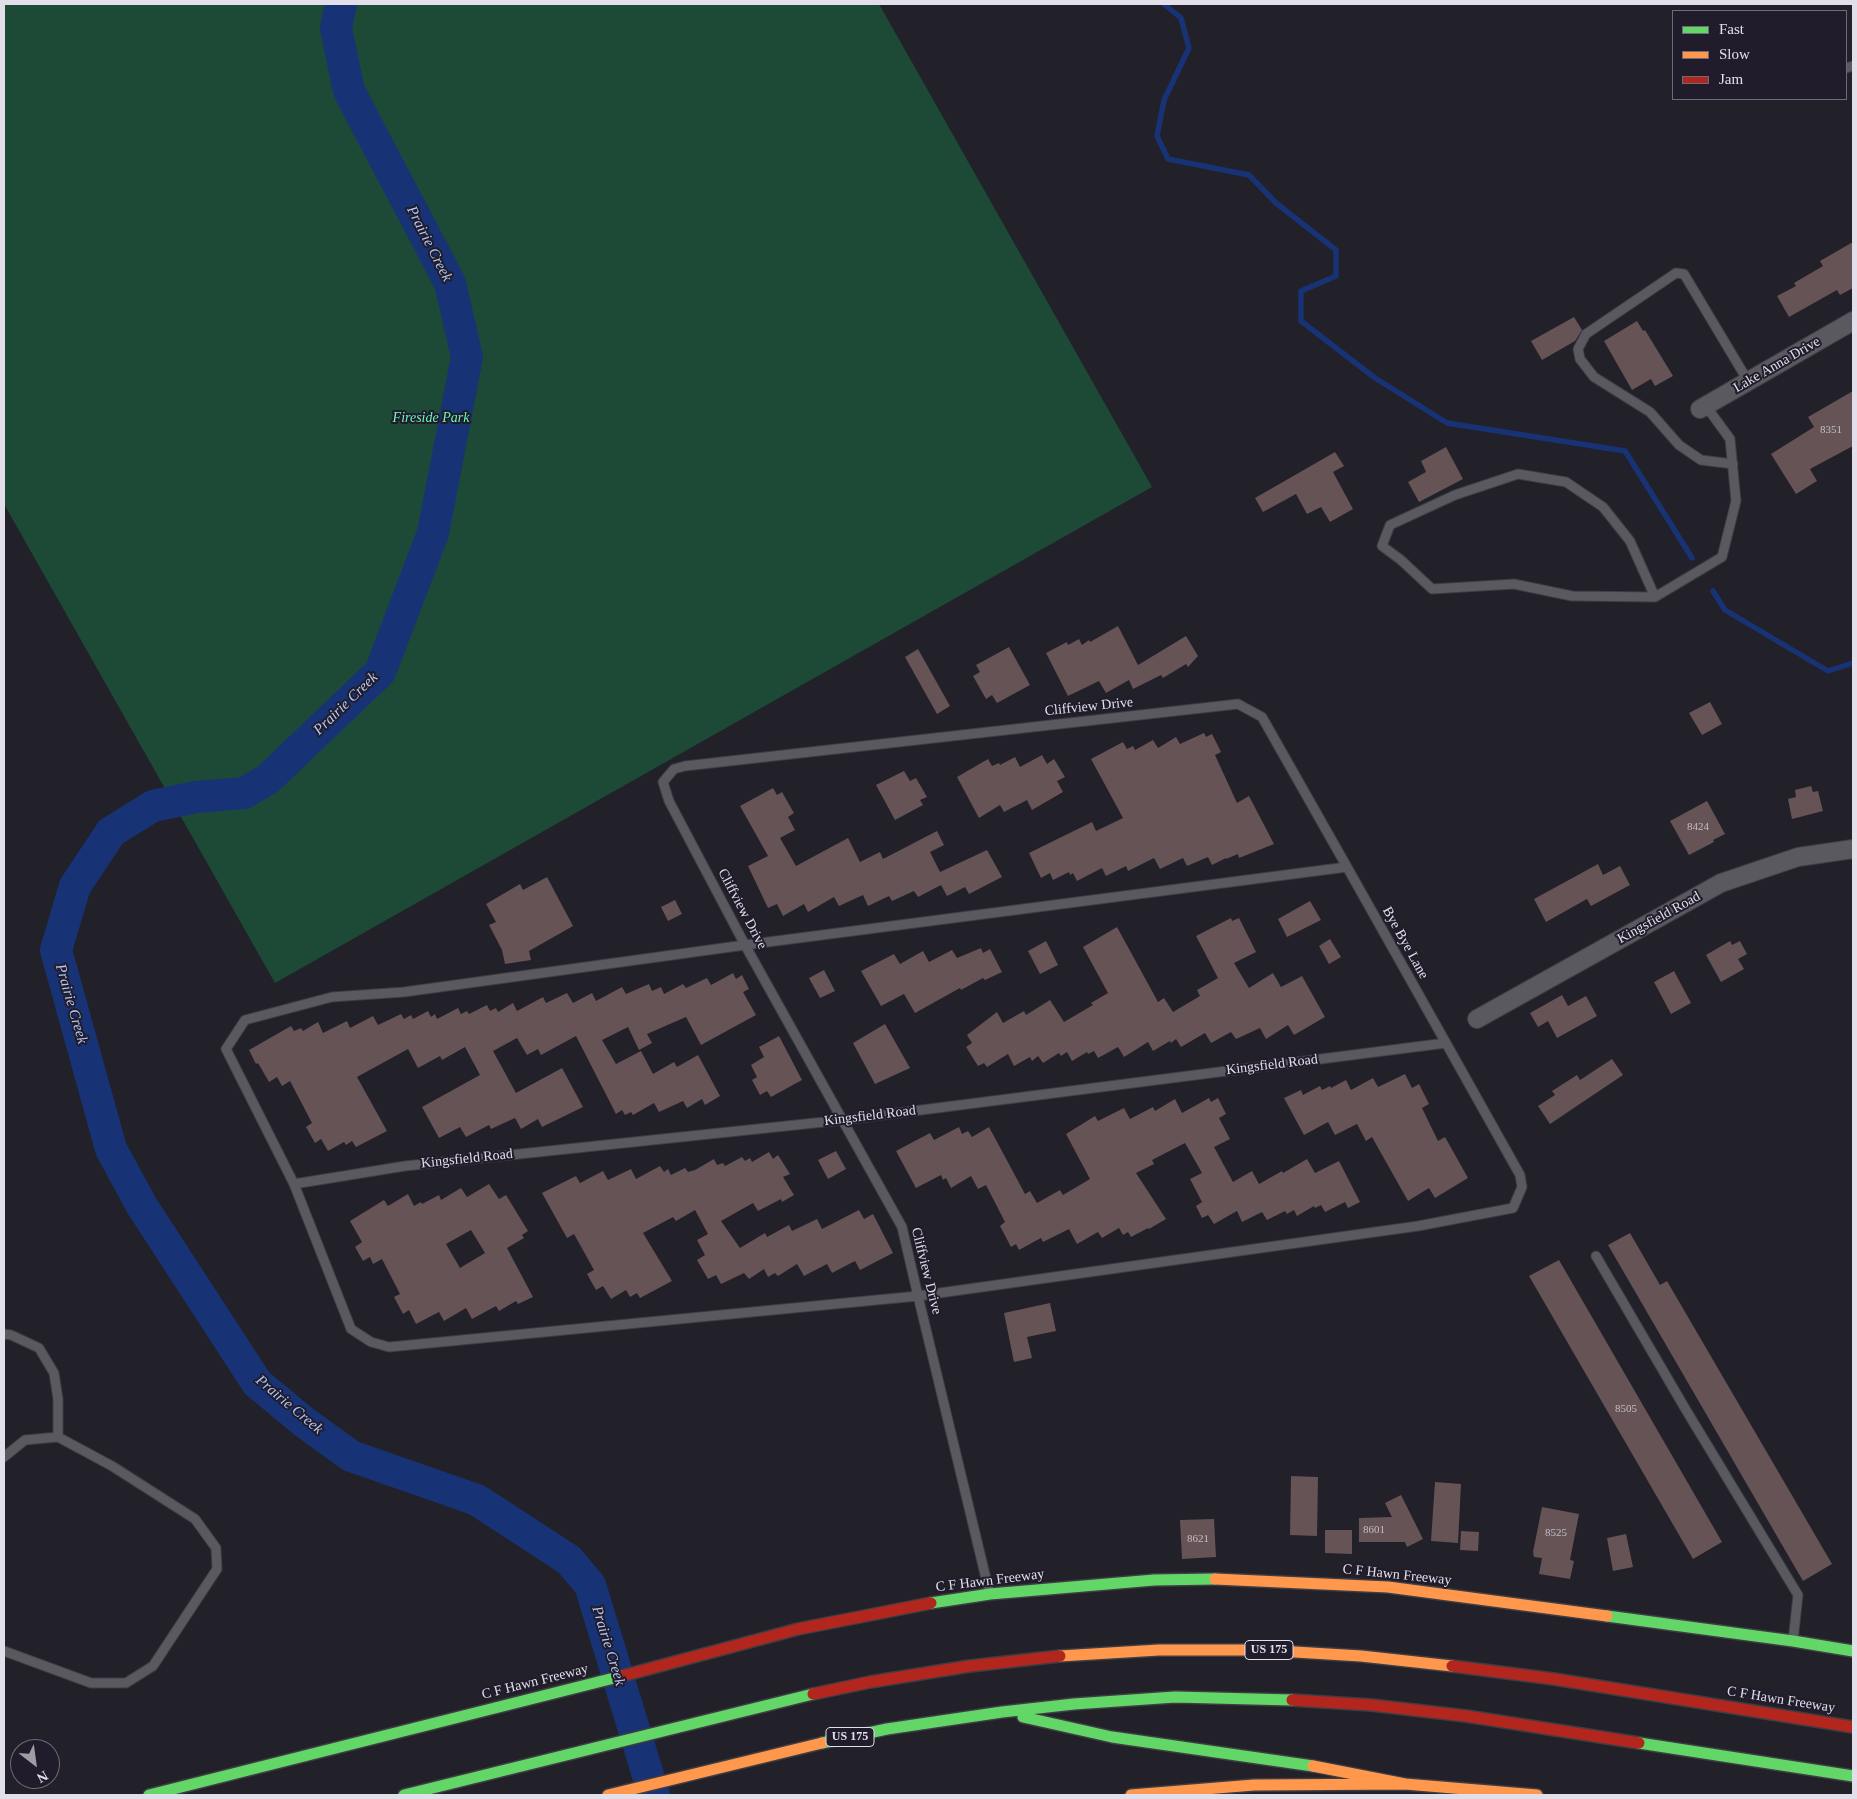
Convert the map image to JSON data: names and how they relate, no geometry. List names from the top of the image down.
{
  "streets": {
    "main road": ["C F Hawn Freeway", "US 175"],
    "street": ["Lake Anna Drive", "Kingsfield Road"],
    "lane": ["Cliffview Drive", "Bye Bye Lane"]
  },
  "crossings": [
    ["Cliffview Drive", "Kingsfield Road"],
    ["Cliffview Drive", "Bye Bye Lane"],
    ["Cliffview Drive", "C F Hawn Freeway"],
    ["Kingsfield Road", "Bye Bye Lane"]
  ],
  "water": ["Prairie Creek"],
  "parks": ["Fireside Park"],
  "house_numbers": [
    "8351",
    "8424",
    "8505",
    "8601",
    "8525",
    "8621"
  ],
  "legend": ["Fast", "Slow", "Jam"],
  "north": "bottom right"
}
